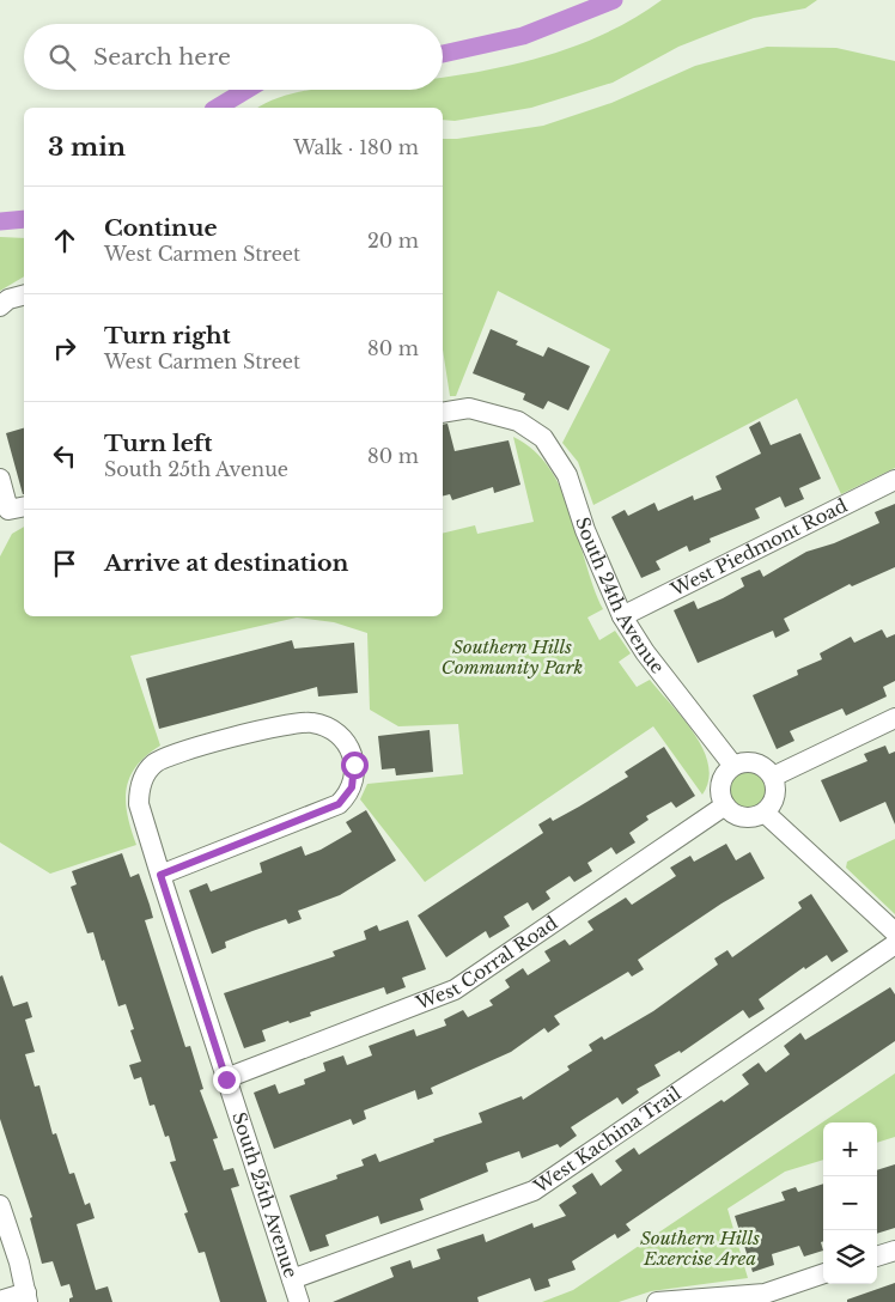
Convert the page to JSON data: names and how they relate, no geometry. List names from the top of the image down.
{
  "streets": {
    "street": [
      "West Piedmont Road",
      "South 24th Avenue",
      "West Corral Road",
      "West Kachina Trail",
      "South 25th Avenue"
    ]
  },
  "crossings": [
    ["West Piedmont Road", "South 24th Avenue"],
    ["South 24th Avenue", "West Corral Road"],
    ["West Corral Road", "South 25th Avenue"],
    ["West Kachina Trail", "South 25th Avenue"]
  ],
  "parks": ["Southern Hills Community Park", "Southern Hills Exercise Area"],
  "page": {
    "search": "Search here",
    "heading": ["3 min", "Walk · 180 m"],
    "list": [
      ["Continue", "West Carmen Street", "20 m"],
      ["Turn right", "West Carmen Street", "80 m"],
      ["Turn left", "South 25th Avenue", "80 m"],
      "Arrive at destination"
    ],
    "map_buttons": ["+", "−"]
  }
}
